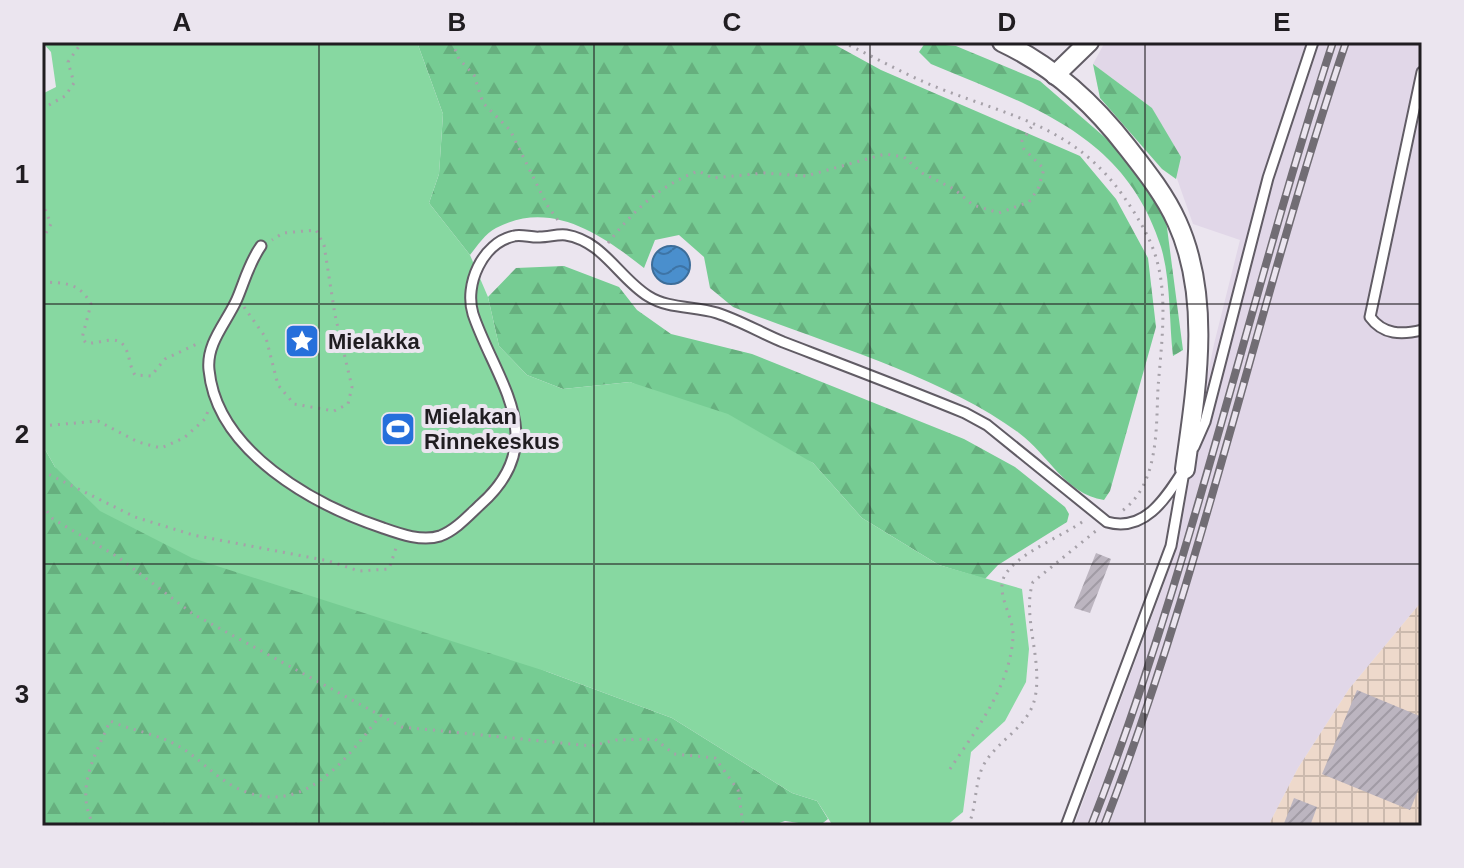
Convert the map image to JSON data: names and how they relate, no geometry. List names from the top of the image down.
{
  "places": {
    "place": ["Mielakka"],
    "sports": ["Mielakan Rinnekeskus"]
  },
  "grid": {
    "columns": [
      "A",
      "B",
      "C",
      "D",
      "E"
    ],
    "rows": ["1", "2", "3"]
  }
}
